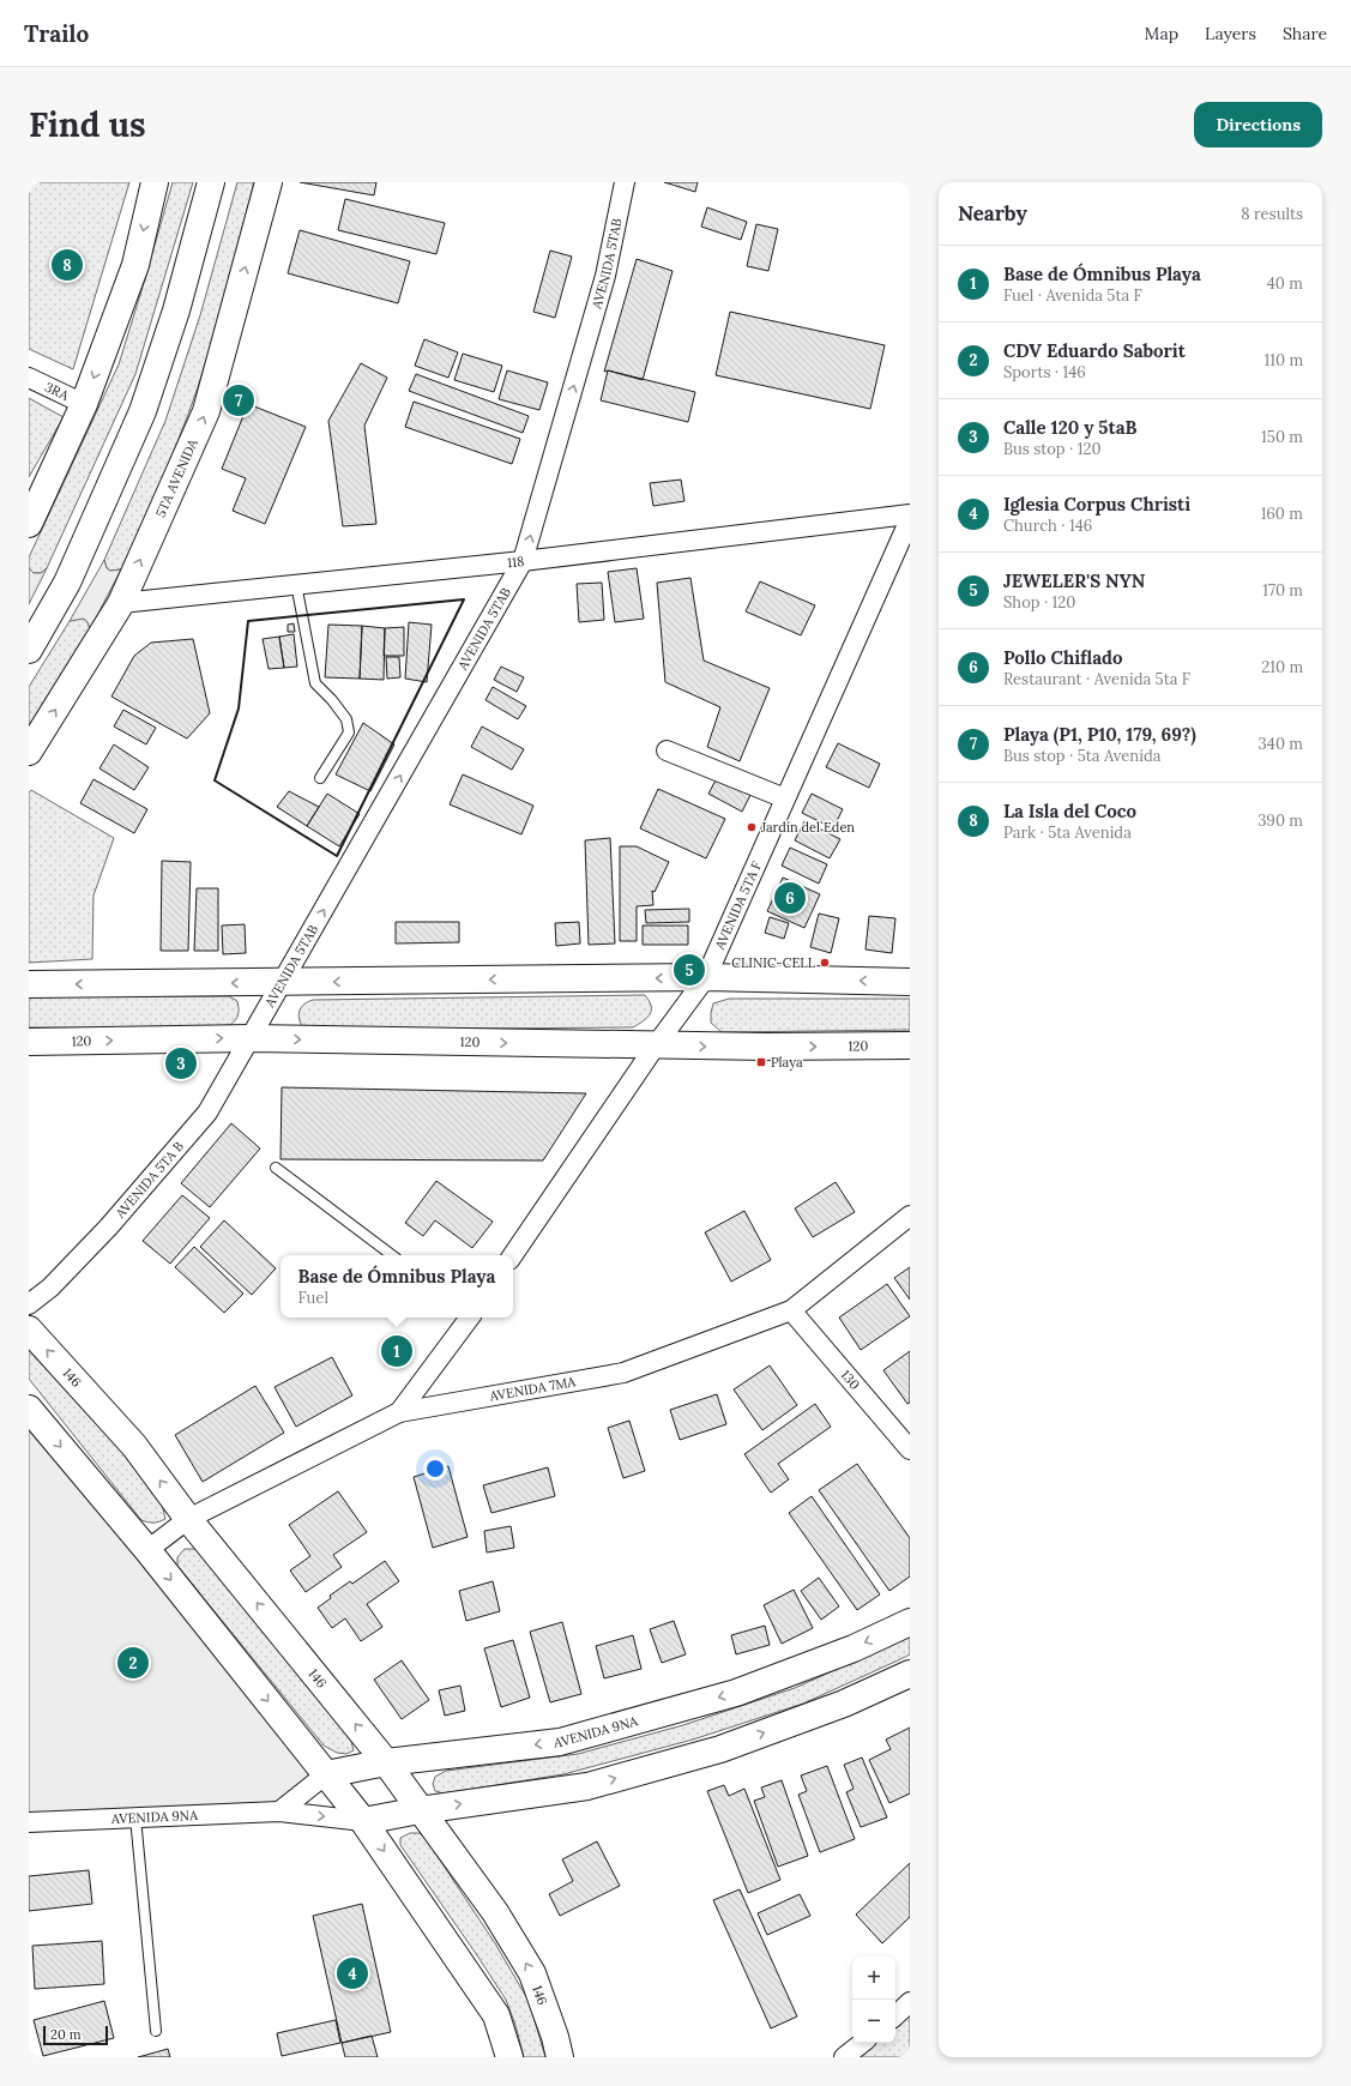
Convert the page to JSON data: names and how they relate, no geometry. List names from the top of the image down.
{
  "streets": {
    "main road": [
      "5TA AVENIDA",
      "120",
      "146",
      "AVENIDA 9NA"
    ],
    "street": [
      "AVENIDA 5TAB",
      "3RA",
      "118",
      "AVENIDA 5TA F",
      "AVENIDA 5TA B",
      "130",
      "AVENIDA 7MA"
    ]
  },
  "crossings": [
    ["AVENIDA 5TAB", "118"],
    ["AVENIDA 5TAB", "120"],
    ["AVENIDA 5TAB", "AVENIDA 5TA B"],
    ["5TA AVENIDA", "118"],
    ["AVENIDA 5TA F", "120"],
    ["120", "AVENIDA 5TA B"],
    ["146", "AVENIDA 7MA"],
    ["146", "AVENIDA 9NA"],
    ["130", "AVENIDA 7MA"]
  ],
  "one_way": ["AVENIDA 5TAB"],
  "places": {
    "other": ["Jardín del Eden", "CLINIC-CELL"],
    "transit": ["Playa"]
  },
  "scale_bar": "20 m",
  "page": {
    "header": "Trailo",
    "nav": ["Map", "Layers", "Share"],
    "buttons": "Directions",
    "title": "Find us",
    "heading": ["Nearby", "8 results"],
    "list": [
      {
        "mark": "1",
        "name": "Base de Ómnibus Playa",
        "note": "Fuel · Avenida 5ta F",
        "value": "40 m"
      },
      {
        "mark": "2",
        "name": "CDV Eduardo Saborit",
        "note": "Sports · 146",
        "value": "110 m"
      },
      {
        "mark": "3",
        "name": "Calle 120 y 5taB",
        "note": "Bus stop · 120",
        "value": "150 m"
      },
      {
        "mark": "4",
        "name": "Iglesia Corpus Christi",
        "note": "Church · 146",
        "value": "160 m"
      },
      {
        "mark": "5",
        "name": "JEWELER'S NYN",
        "note": "Shop · 120",
        "value": "170 m"
      },
      {
        "mark": "6",
        "name": "Pollo Chiflado",
        "note": "Restaurant · Avenida 5ta F",
        "value": "210 m"
      },
      {
        "mark": "7",
        "name": "Playa (P1, P10, 179, 69?)",
        "note": "Bus stop · 5ta Avenida",
        "value": "340 m"
      },
      {
        "mark": "8",
        "name": "La Isla del Coco",
        "note": "Park · 5ta Avenida",
        "value": "390 m"
      }
    ],
    "pins": [
      "8",
      "7",
      "6",
      "5",
      "3",
      "1",
      "2",
      "4"
    ],
    "popup": ["Base de Ómnibus Playa", "Fuel"],
    "map_buttons": ["+", "−"],
    "scale": "20 m"
  }
}
